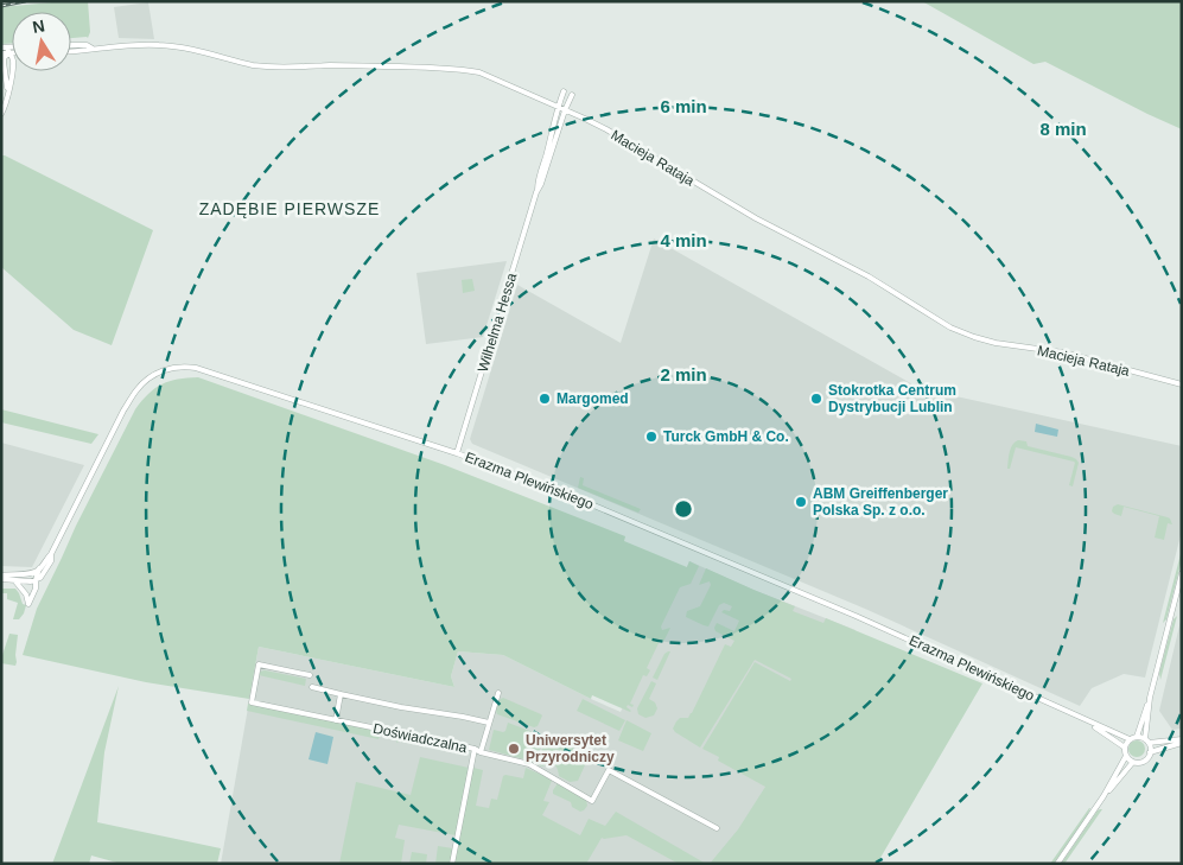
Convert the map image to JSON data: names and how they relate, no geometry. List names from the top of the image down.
{
  "streets": {
    "street": [
      "Macieja Rataja",
      "Wilhelma Hessa",
      "Erazma Plewińskiego",
      "Doświadczalna"
    ]
  },
  "crossings": [
    ["Macieja Rataja", "Wilhelma Hessa"],
    ["Wilhelma Hessa", "Erazma Plewińskiego"]
  ],
  "districts": ["ZADĘBIE PIERWSZE"],
  "places": [
    "Margomed",
    "Stokrotka Centrum Dystrybucji Lublin",
    "Turck GmbH & Co.",
    "ABM Greiffenberger Polska Sp. z o.o.",
    "Uniwersytet Przyrodniczy"
  ],
  "north": "top",
  "rings": [
    "6 min",
    "8 min",
    "4 min",
    "2 min"
  ]
}
